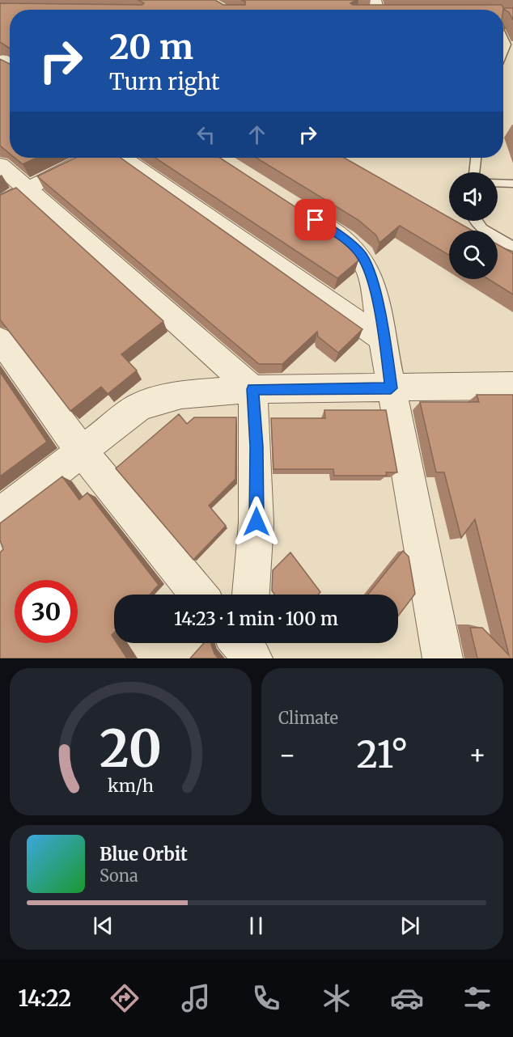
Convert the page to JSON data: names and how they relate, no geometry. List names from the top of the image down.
{
  "page": {
    "turn": ["20 m", "Turn right"],
    "limit": "30",
    "trip": "14:23 · 1 min · 100 m",
    "tile": "Climate",
    "heat": ["−", "21°", "+"],
    "song": ["Blue Orbit", "Sona"],
    "tabs": "14:22",
    "gauge": ["20", "km/h"]
  }
}
